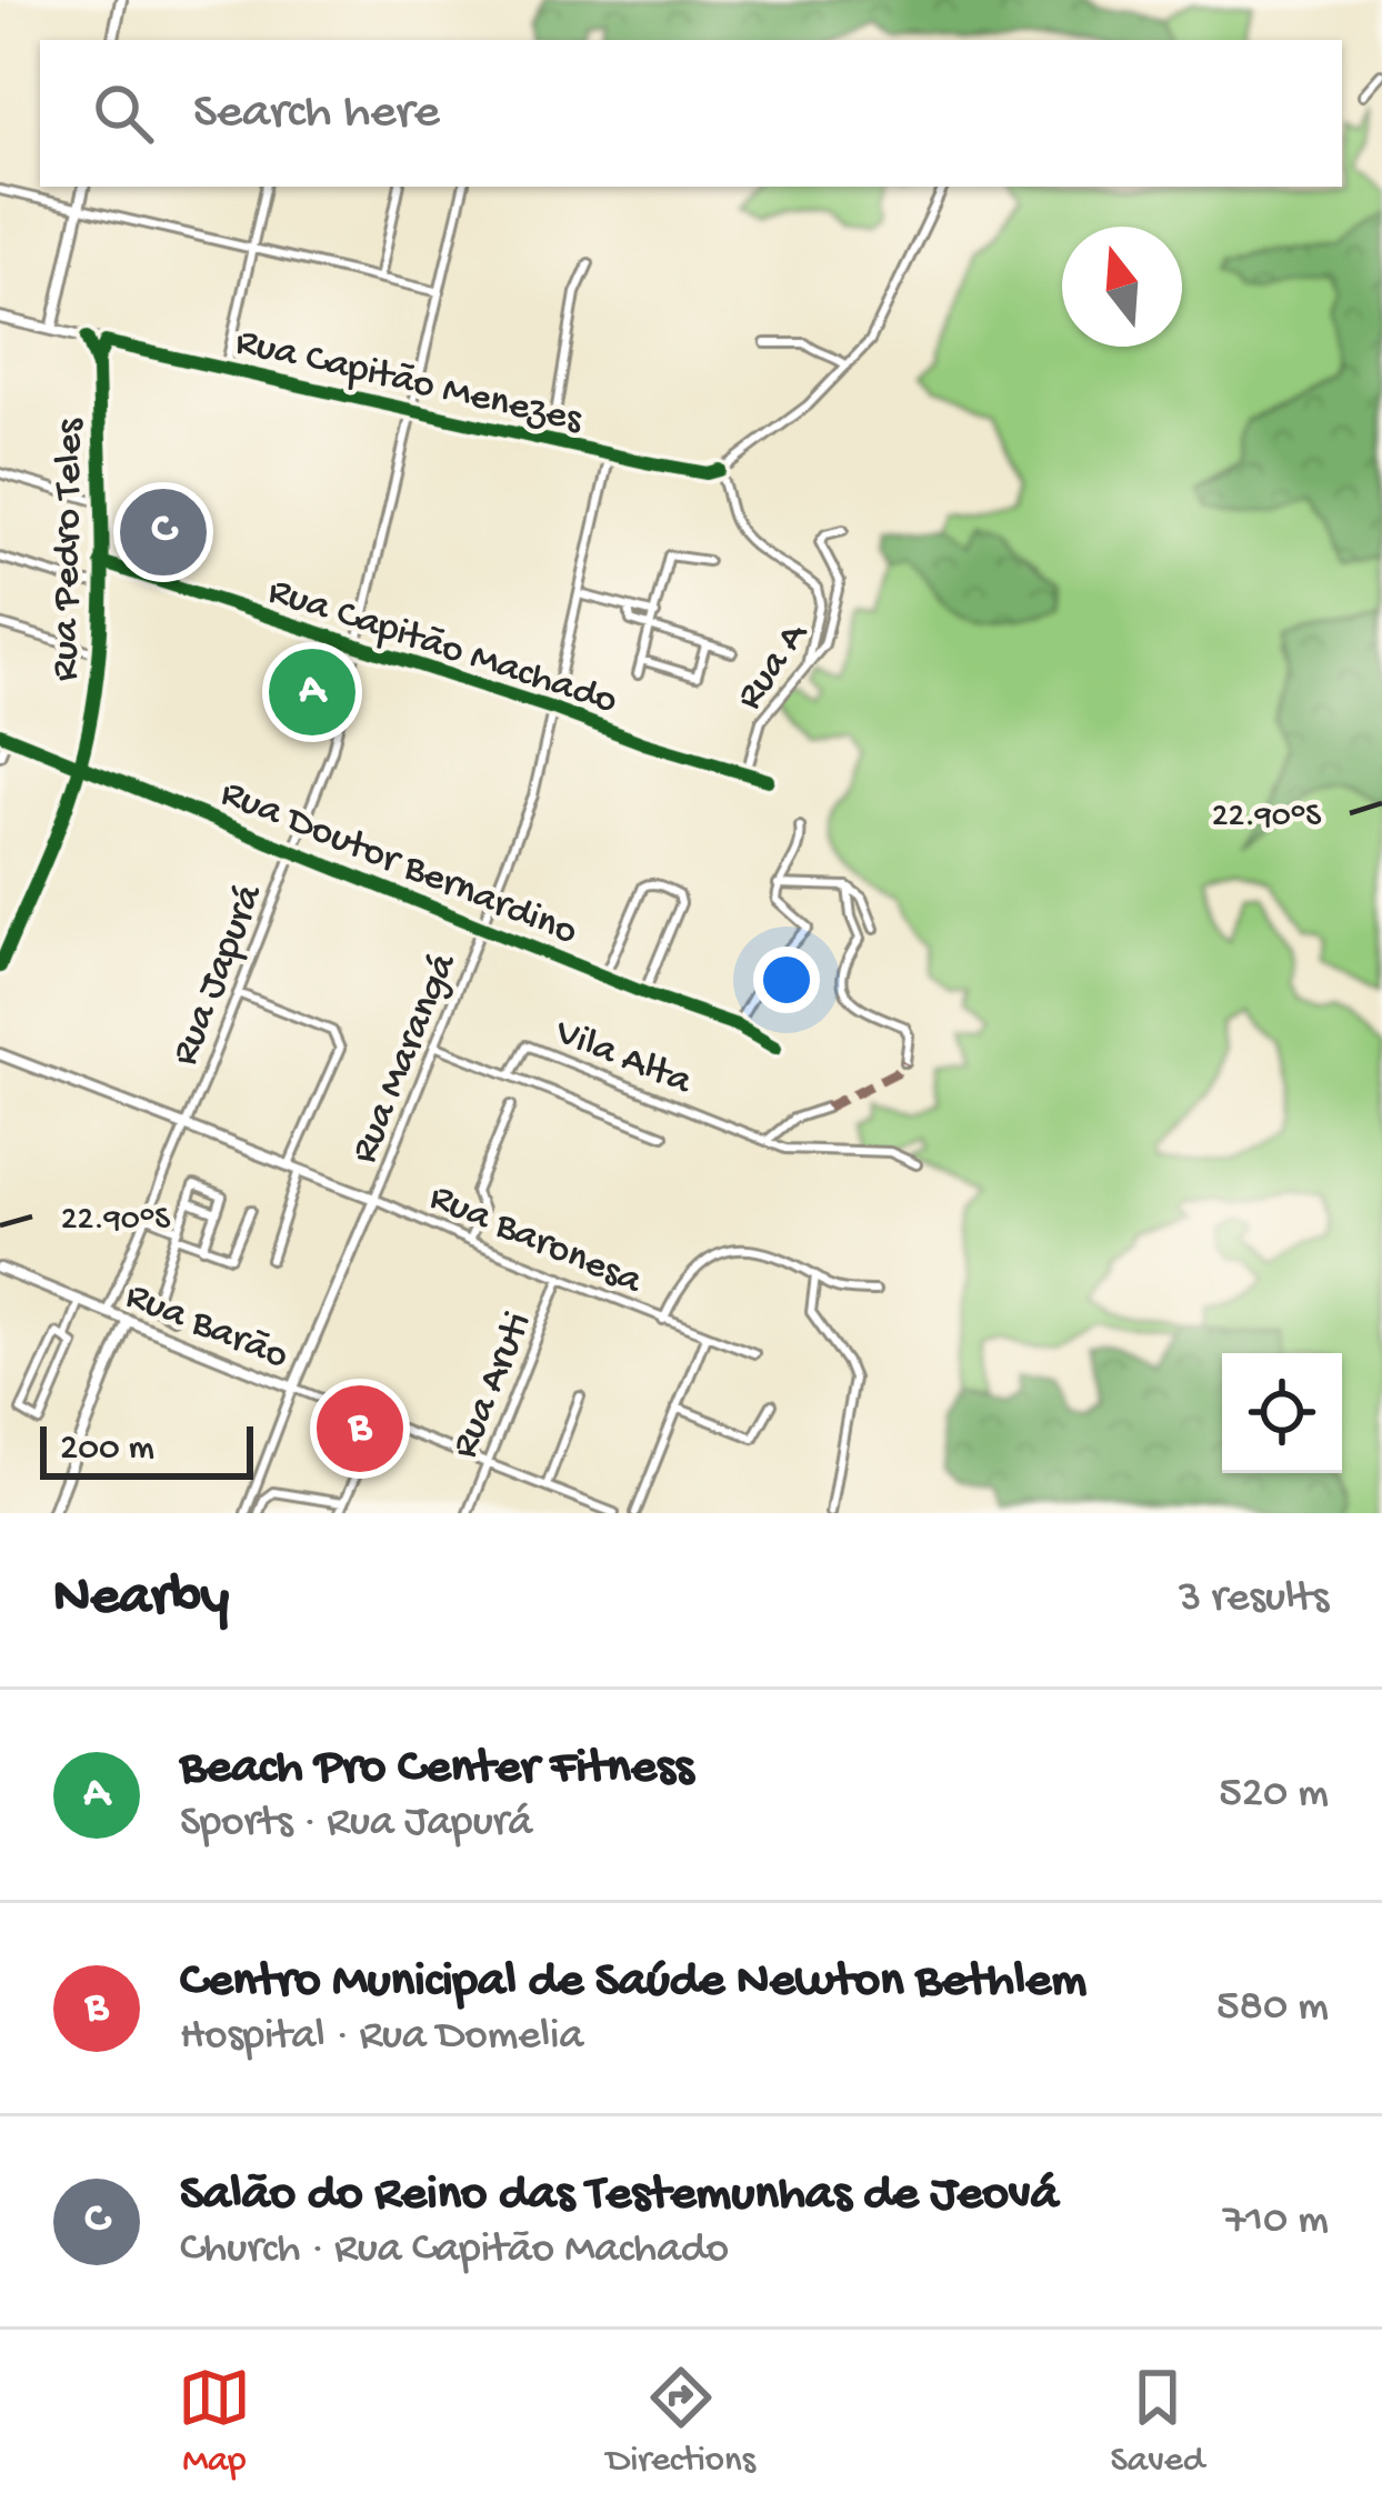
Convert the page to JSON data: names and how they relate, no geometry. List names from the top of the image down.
{
  "streets": {
    "street": [
      "Rua Capitão Menezes",
      "Rua Pedro Teles",
      "Rua Capitão Machado",
      "Rua A",
      "Rua Doutor Bernardino",
      "Rua Japurá",
      "Vila Alta",
      "Rua Marangá",
      "Rua Baronesa",
      "Rua Barão",
      "Rua Aruti"
    ]
  },
  "crossings": [
    ["Rua Capitão Menezes", "Rua Pedro Teles"],
    ["Rua Capitão Menezes", "Rua Japurá"],
    ["Rua Capitão Menezes", "Rua Marangá"],
    ["Rua Pedro Teles", "Rua Capitão Machado"],
    ["Rua Pedro Teles", "Rua Doutor Bernardino"],
    ["Rua Capitão Machado", "Rua A"],
    ["Rua Capitão Machado", "Rua Japurá"],
    ["Rua Capitão Machado", "Rua Marangá"],
    ["Rua Doutor Bernardino", "Rua Japurá"],
    ["Rua Doutor Bernardino", "Rua Marangá"],
    ["Rua Japurá", "Rua Baronesa"],
    ["Rua Japurá", "Rua Barão"],
    ["Vila Alta", "Rua Marangá"],
    ["Rua Marangá", "Rua Baronesa"],
    ["Rua Marangá", "Rua Barão"],
    ["Rua Baronesa", "Rua Aruti"],
    ["Rua Barão", "Rua Aruti"]
  ],
  "scale_bar": "200 m",
  "north": "top",
  "page": {
    "search": "Search here",
    "pins": ["C", "A", "B"],
    "scale": "200 m",
    "heading": ["Nearby", "3 results"],
    "list": [
      {
        "mark": "A",
        "name": "Beach Pro Center Fitness",
        "note": "Sports · Rua Japurá",
        "value": "520 m"
      },
      {
        "mark": "B",
        "name": "Centro Municipal de Saúde Newton Bethlem",
        "note": "Hospital · Rua Domelia",
        "value": "580 m"
      },
      {
        "mark": "C",
        "name": "Salão do Reino das Testemunhas de Jeová",
        "note": "Church · Rua Capitão Machado",
        "value": "710 m"
      }
    ],
    "nav": ["Map", "Directions", "Saved"]
  },
  "coordinates": ["22.90°S"]
}
